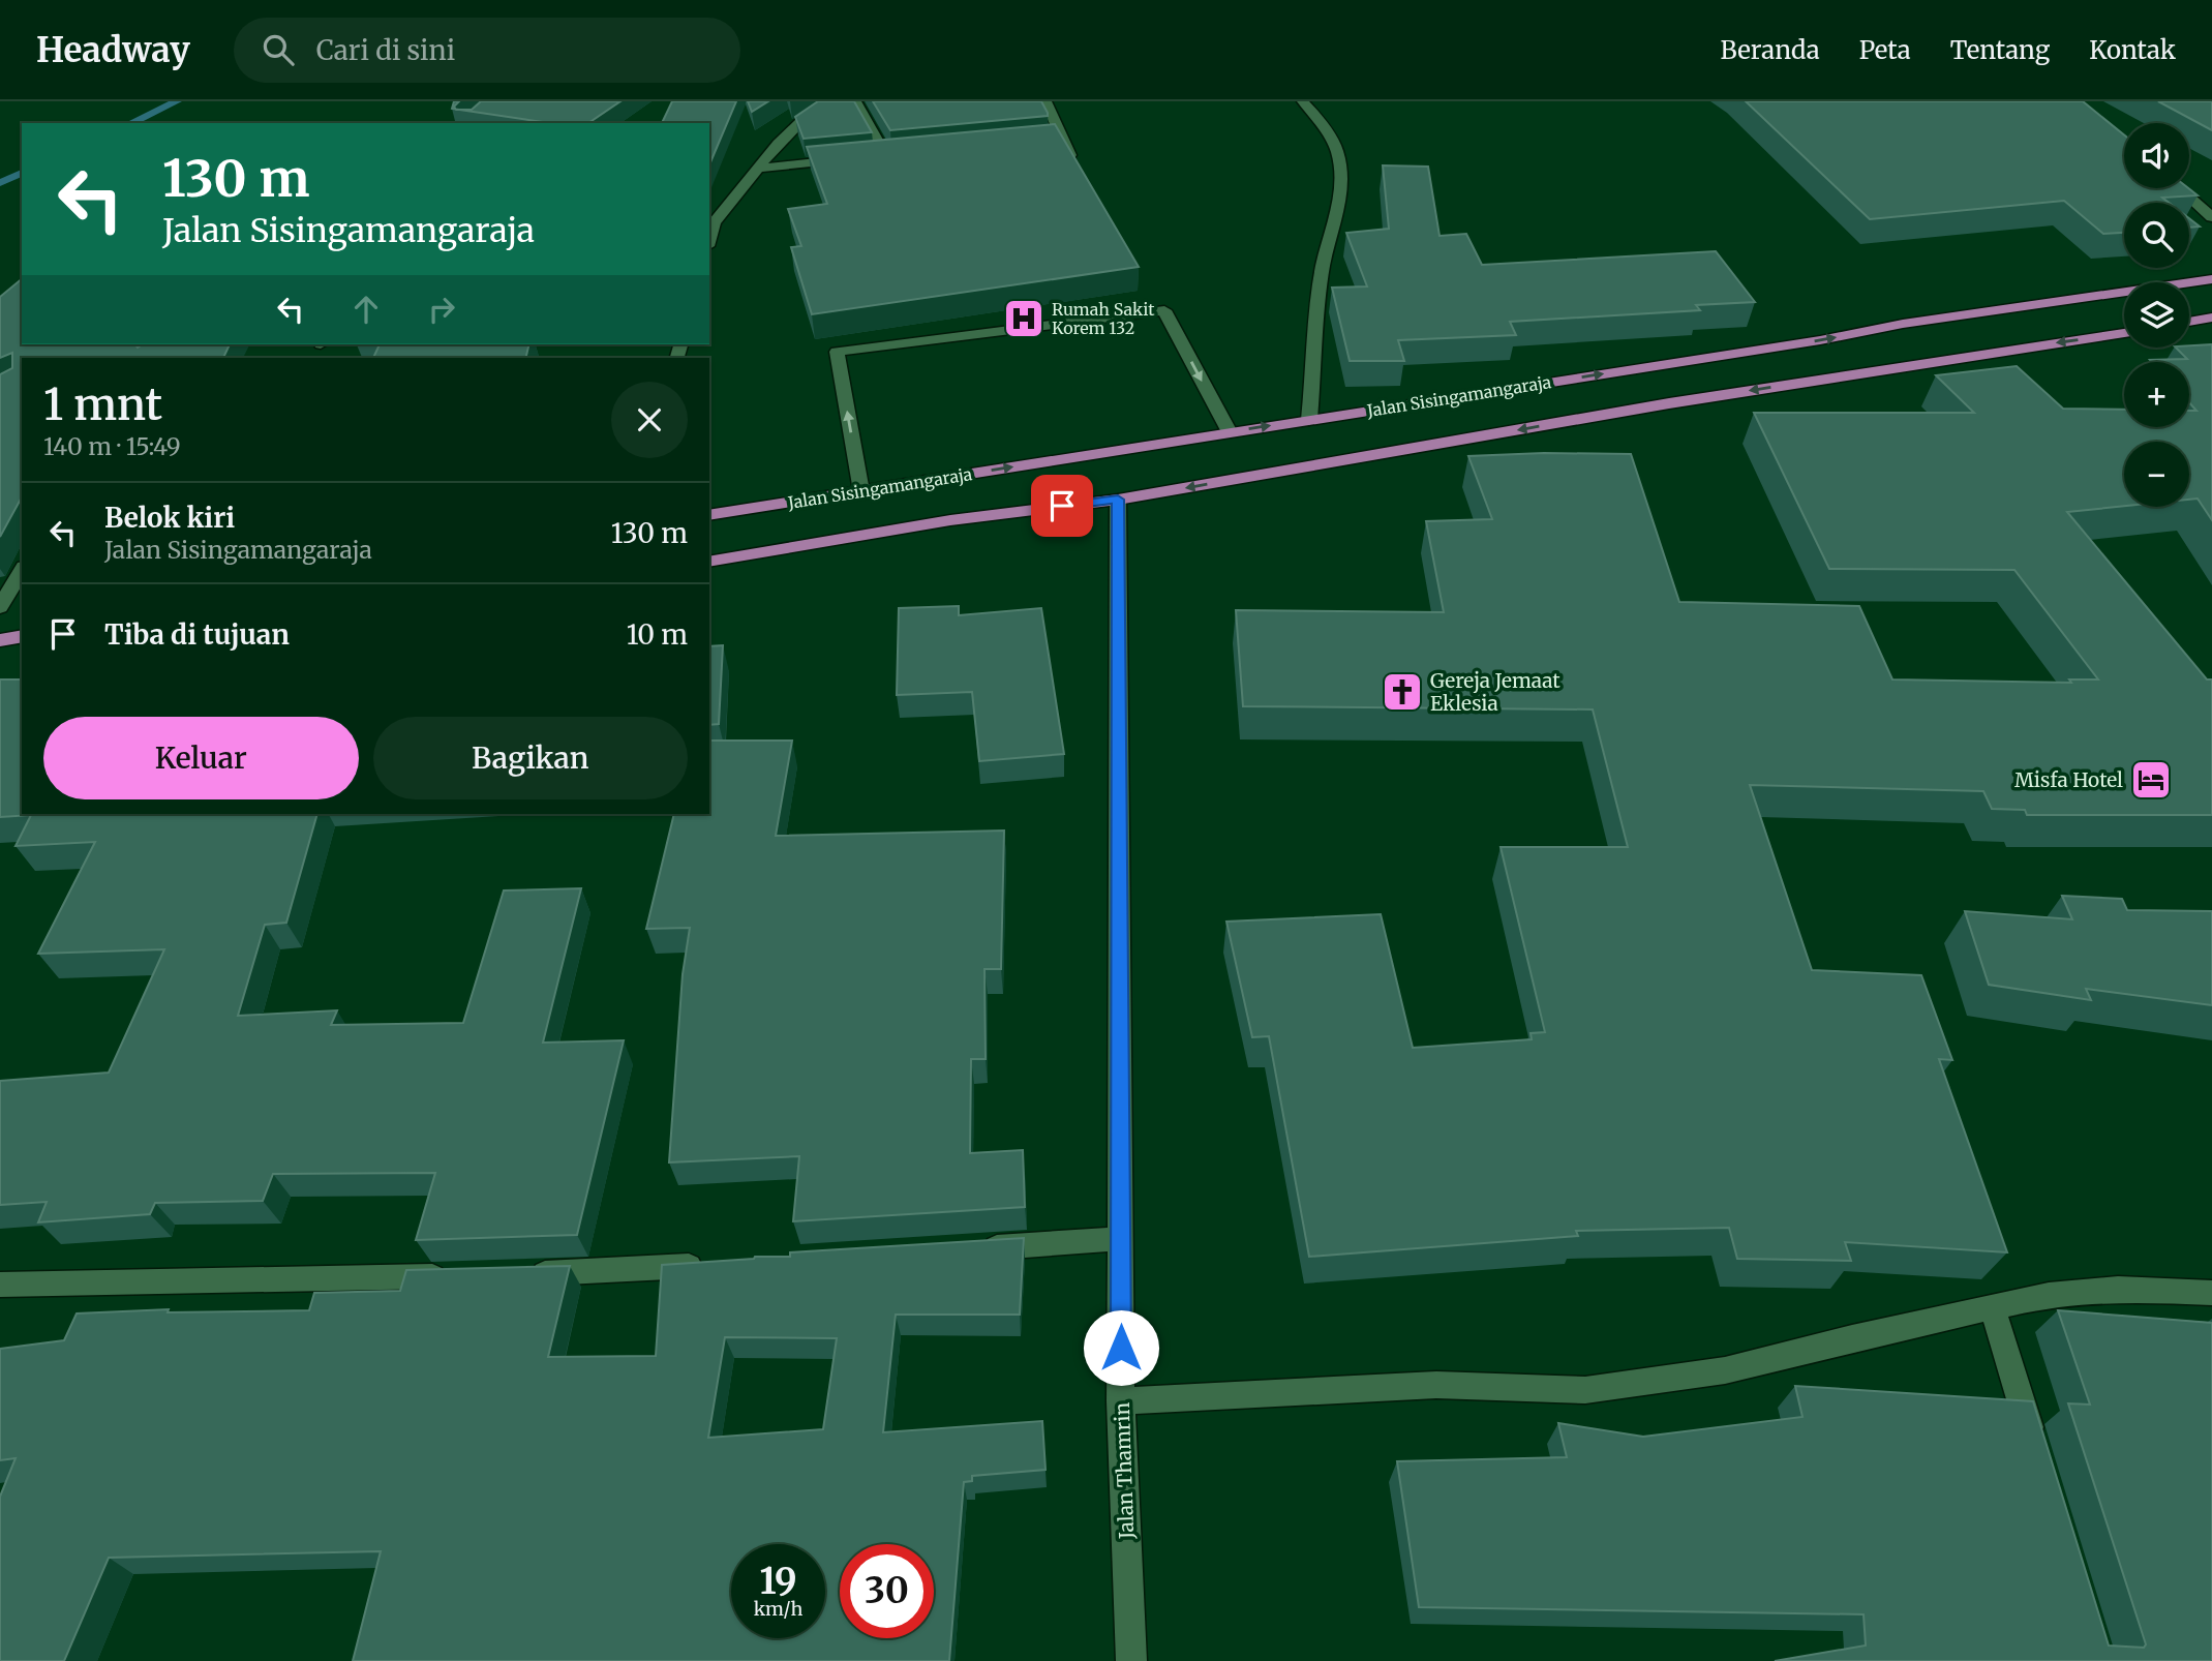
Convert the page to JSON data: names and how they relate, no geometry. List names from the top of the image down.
{
  "streets": {
    "main road": ["Jalan Sisingamangaraja"],
    "street": ["Jalan Thamrin"]
  },
  "places": {
    "hospital": ["Rumah Sakit Korem 132"],
    "church": ["Gereja Jemaat Eklesia"],
    "hotel": ["Misfa Hotel"]
  },
  "page": {
    "header": "Headway",
    "search": "Cari di sini",
    "nav": [
      "Beranda",
      "Peta",
      "Tentang",
      "Kontak"
    ],
    "map_buttons": ["+", "−"],
    "turn": ["130 m", "Jalan Sisingamangaraja"],
    "heading": ["1 mnt", "140 m · 15:49"],
    "list": [
      {
        "name": "Belok kiri",
        "note": "Jalan Sisingamangaraja",
        "value": "130 m"
      },
      {
        "name": "Tiba di tujuan",
        "value": "10 m"
      }
    ],
    "buttons": ["Keluar", "Bagikan"],
    "speed": "19 km/h",
    "limit": "30"
  }
}
